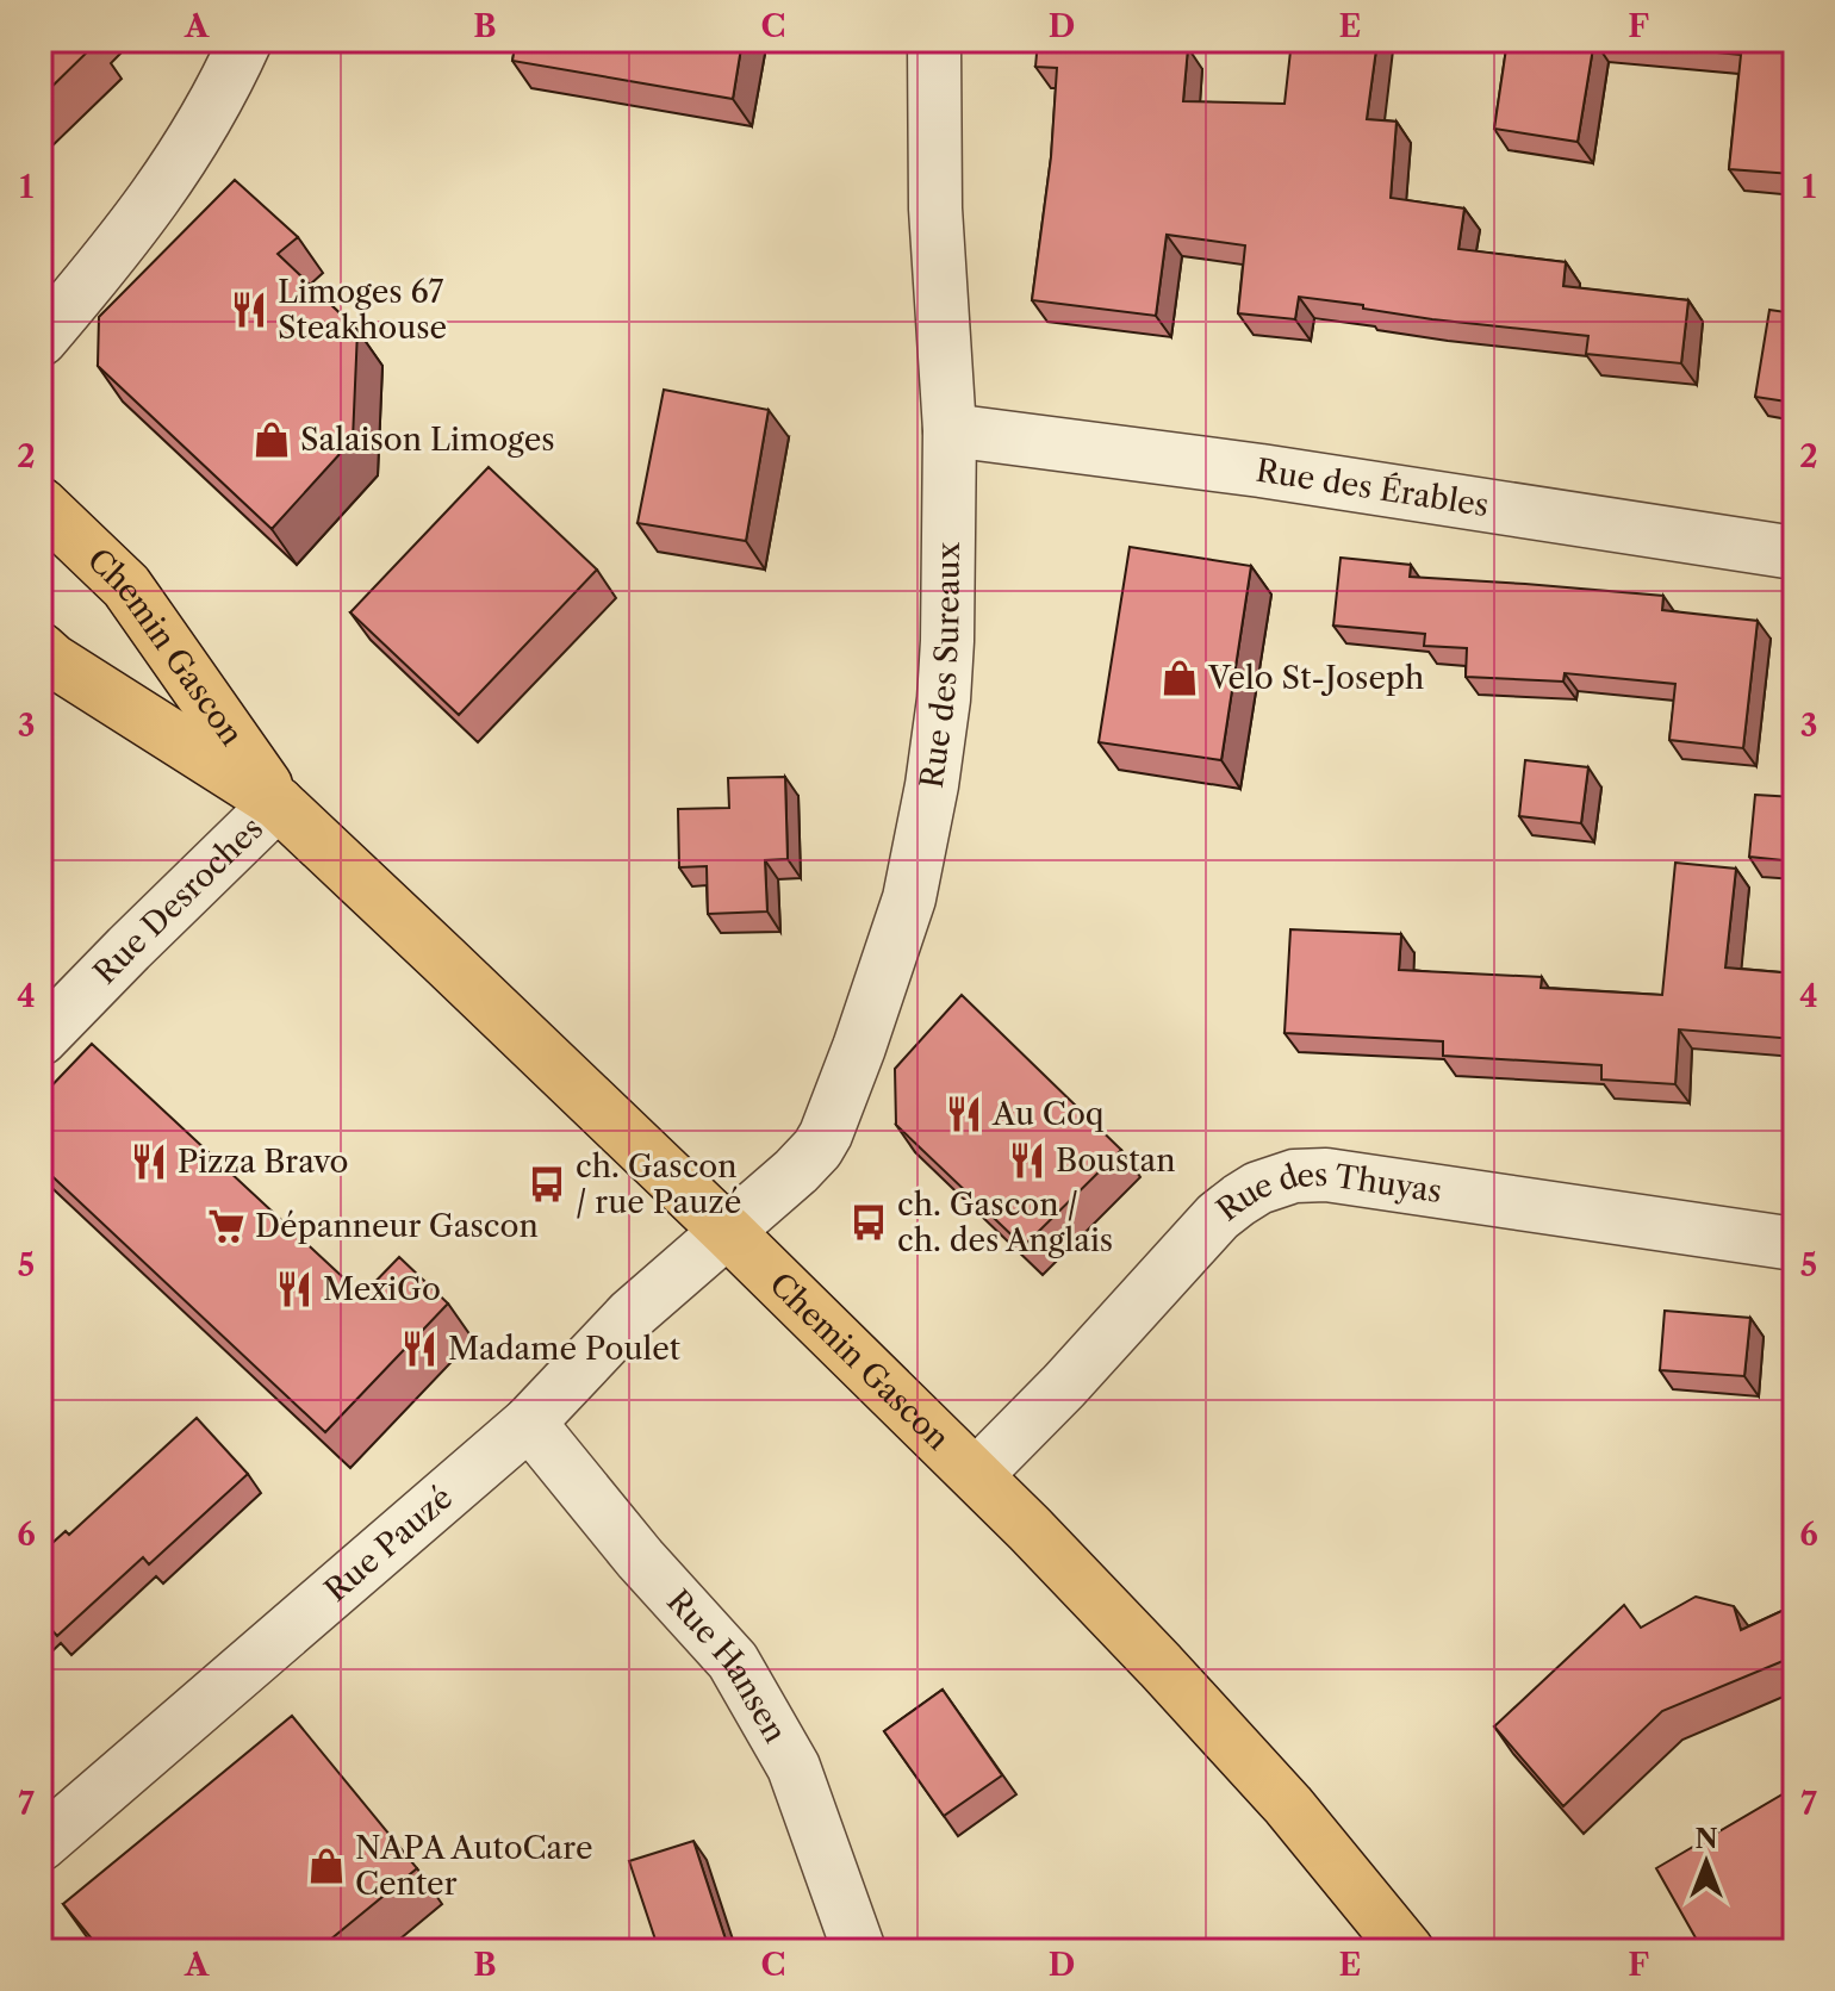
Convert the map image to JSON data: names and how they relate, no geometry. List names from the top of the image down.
{
  "streets": {
    "main road": ["Chemin Gascon"],
    "street": [
      "Rue des Érables",
      "Rue des Sureaux",
      "Rue Desroches",
      "Rue des Thuyas",
      "Rue Pauzé",
      "Rue Hansen"
    ]
  },
  "crossings": [
    ["Rue des Érables", "Rue des Sureaux"],
    ["Chemin Gascon", "Rue des Sureaux"],
    ["Chemin Gascon", "Rue Desroches"],
    ["Chemin Gascon", "Rue des Thuyas"],
    ["Chemin Gascon", "Rue Pauzé"],
    ["Rue des Sureaux", "Rue Pauzé"],
    ["Rue Pauzé", "Rue Hansen"]
  ],
  "places": {
    "restaurant": [
      "Limoges 67 Steakhouse",
      "Au Coq",
      "Boustan",
      "Pizza Bravo",
      "MexiGo",
      "Madame Poulet"
    ],
    "shop": ["Salaison Limoges", "Velo St-Joseph", "NAPA AutoCare Center"],
    "bus stop": ["ch. Gascon / rue Pauzé", "ch. Gascon / ch. des Anglais"],
    "supermarket": ["Dépanneur Gascon"]
  },
  "north": "top",
  "grid": {
    "columns": [
      "A",
      "B",
      "C",
      "D",
      "E",
      "F"
    ],
    "rows": [
      "1",
      "2",
      "3",
      "4",
      "5",
      "6",
      "7"
    ]
  }
}
